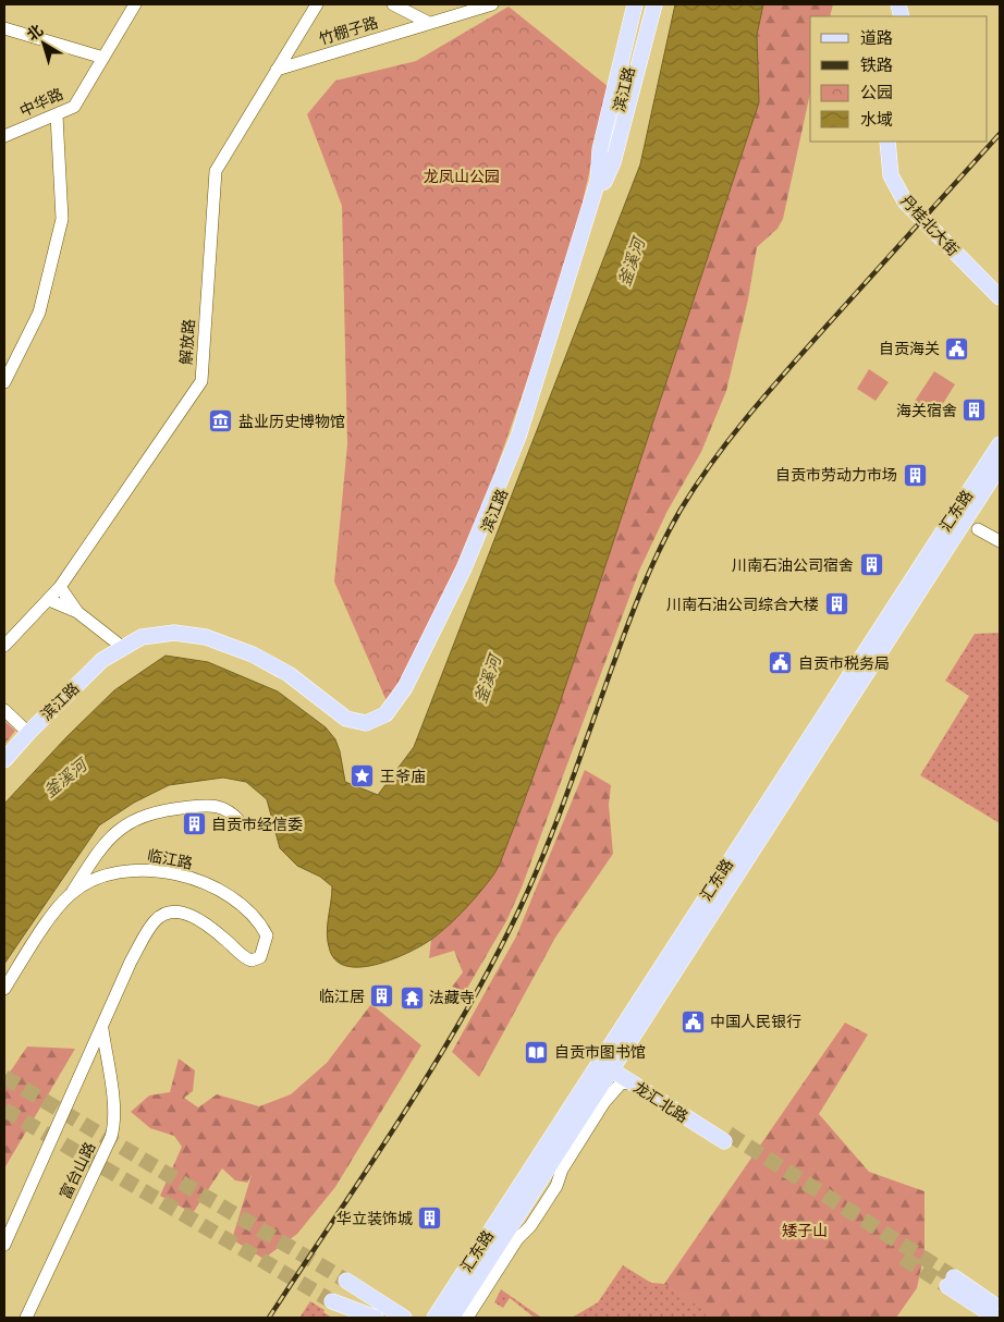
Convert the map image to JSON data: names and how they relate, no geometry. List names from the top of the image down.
{
  "streets": {
    "main road": [
      "滨江路",
      "丹桂北大街",
      "汇东路",
      "龙汇北路"
    ],
    "street": [
      "竹棚子路",
      "中华路",
      "解放路",
      "临江路",
      "富台山路"
    ]
  },
  "crossings": [
    ["竹棚子路", "解放路"],
    ["汇东路", "龙汇北路"],
    ["临江路", "富台山路"]
  ],
  "water": ["釜溪河"],
  "parks": ["龙凤山公园", "矮子山"],
  "places": {
    "public building": ["自贡海关", "自贡市税务局", "中国人民银行"],
    "building": [
      "海关宿舍",
      "自贡市劳动力市场",
      "川南石油公司宿舍",
      "川南石油公司综合大楼",
      "自贡市经信委",
      "临江居",
      "华立装饰城"
    ],
    "museum": ["盐业历史博物馆"],
    "place": ["王爷庙"],
    "temple": ["法藏寺"],
    "library": ["自贡市图书馆"]
  },
  "legend": [
    "道路",
    "铁路",
    "公园",
    "水域"
  ],
  "north": "top left"
}
